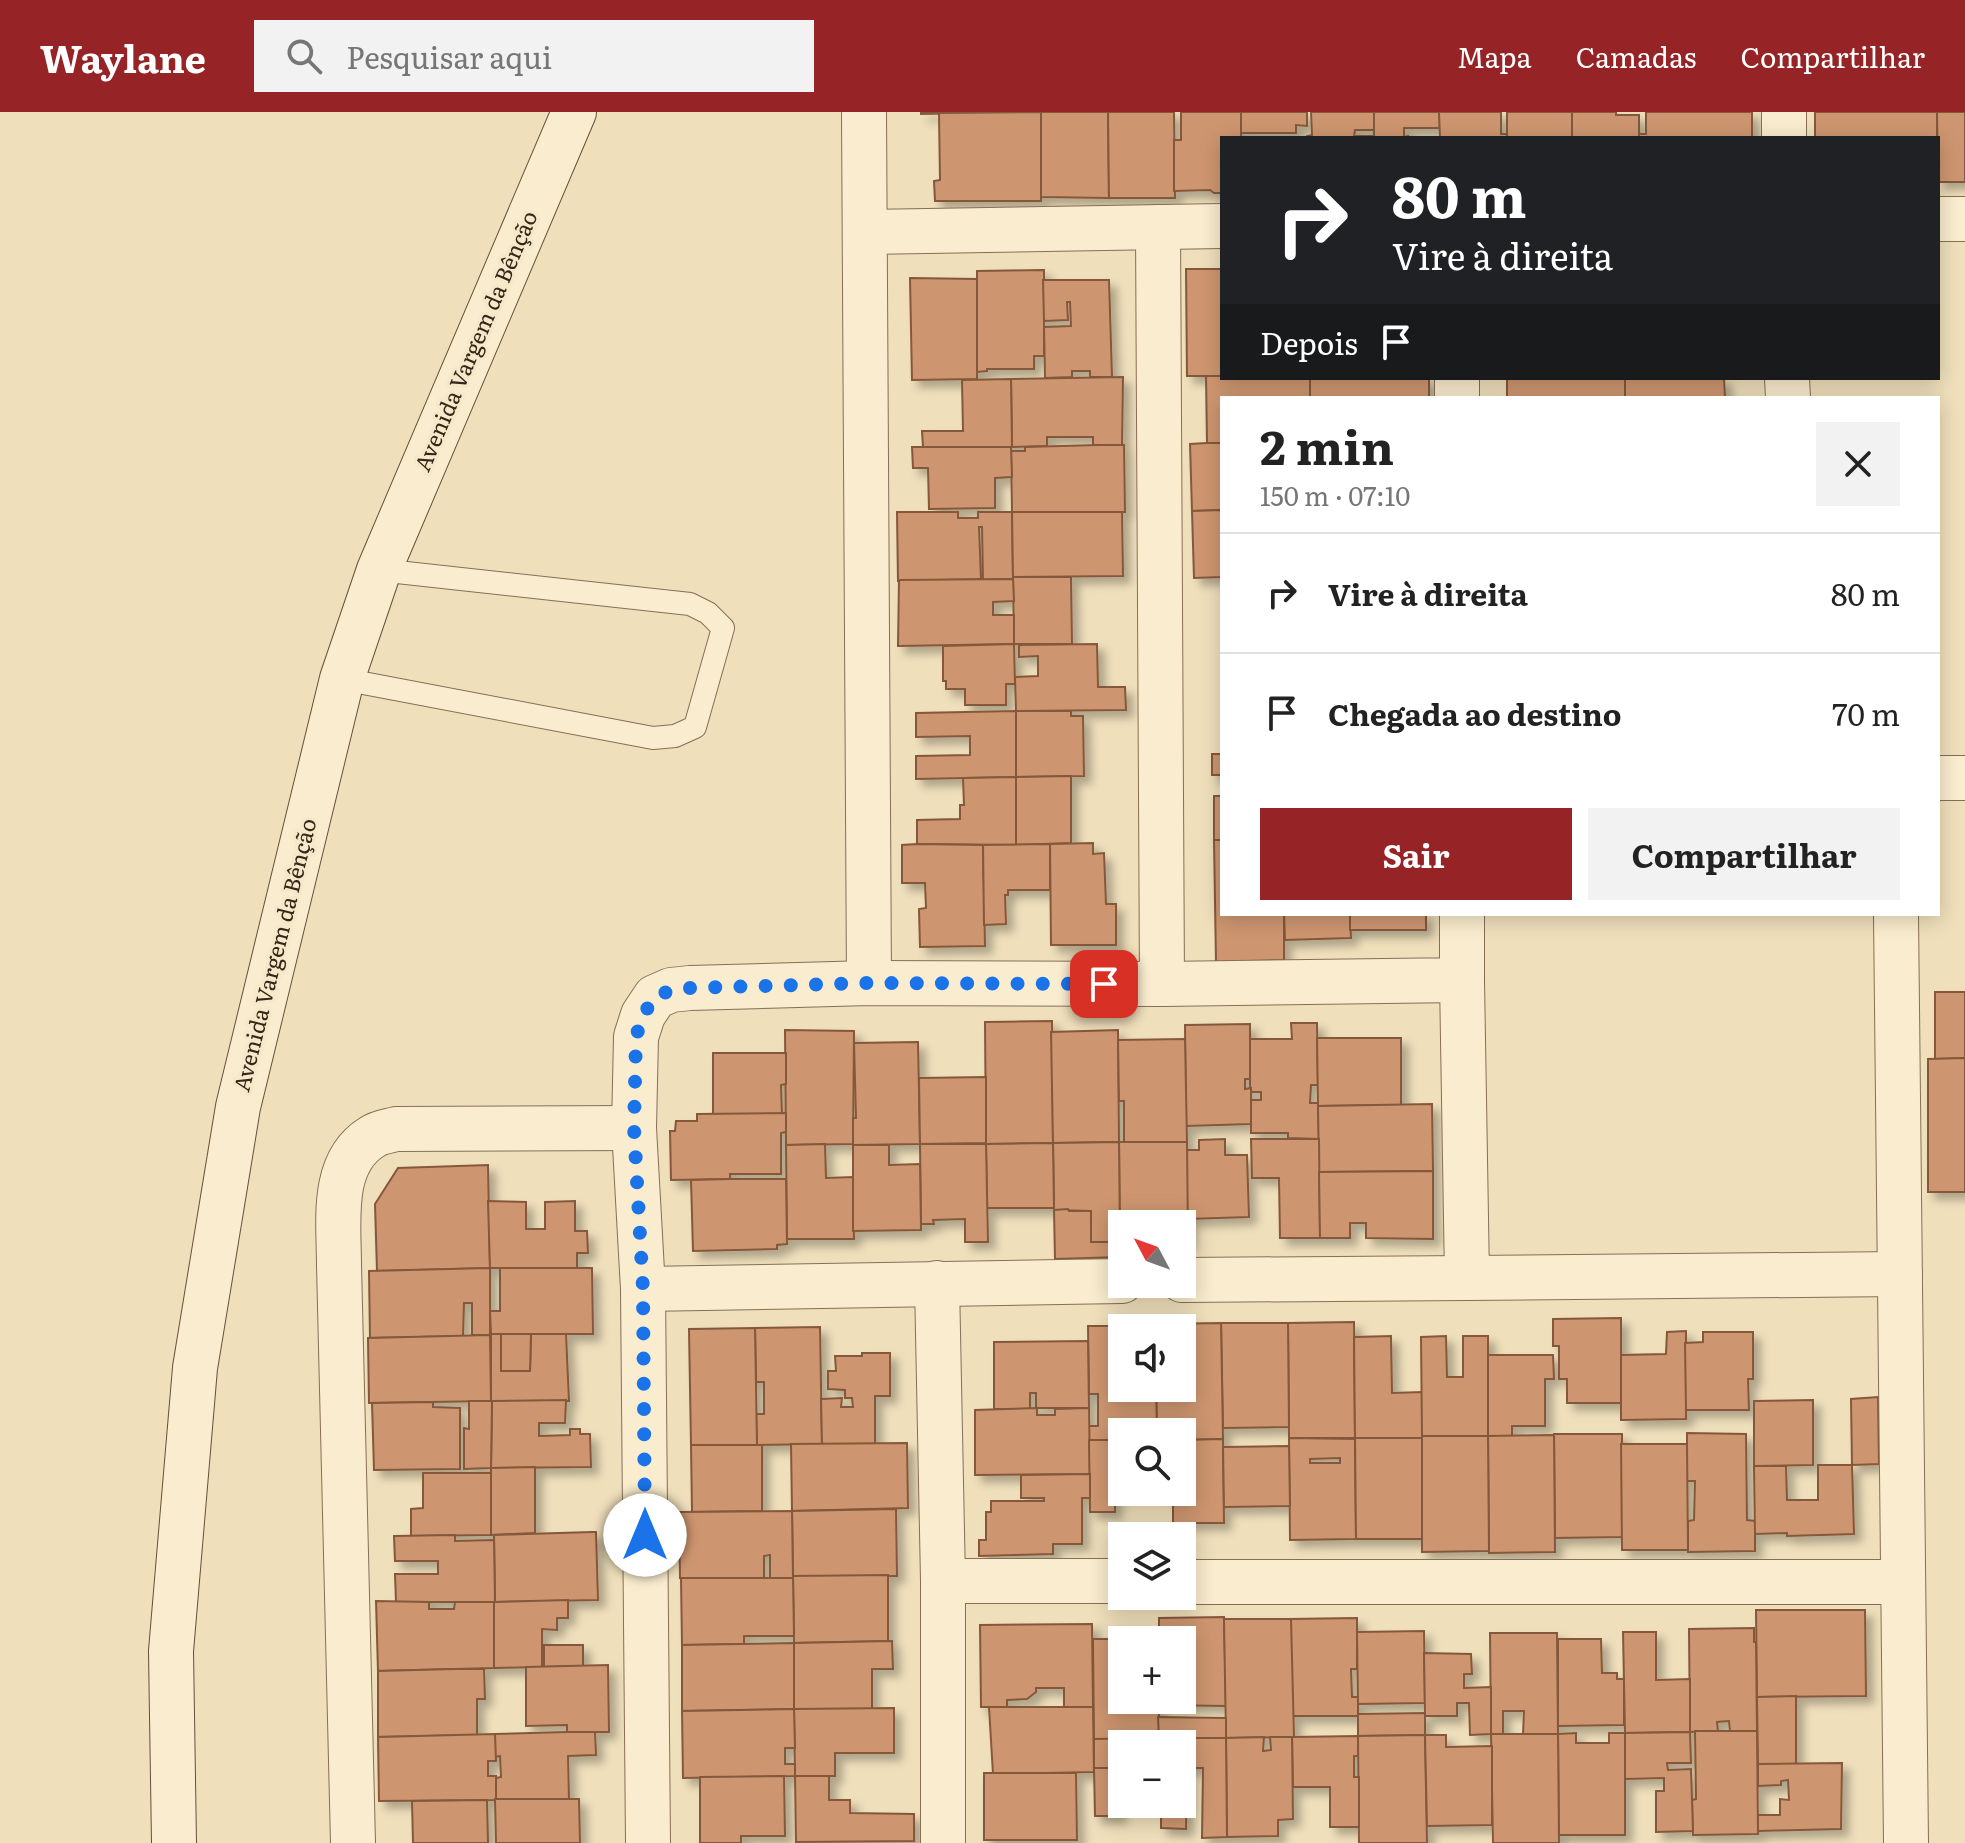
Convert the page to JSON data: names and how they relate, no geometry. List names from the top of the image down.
{
  "streets": {
    "street": ["Avenida Vargem da Bênção"]
  },
  "north": "top left",
  "page": {
    "header": "Waylane",
    "search": "Pesquisar aqui",
    "nav": ["Mapa", "Camadas", "Compartilhar"],
    "turn": ["80 m", "Vire à direita"],
    "then": "Depois",
    "heading": ["2 min", "150 m · 07:10"],
    "list": [
      {
        "name": "Vire à direita",
        "value": "80 m"
      },
      {
        "name": "Chegada ao destino",
        "value": "70 m"
      }
    ],
    "buttons": ["Sair", "Compartilhar"],
    "map_buttons": ["+", "−"]
  }
}
